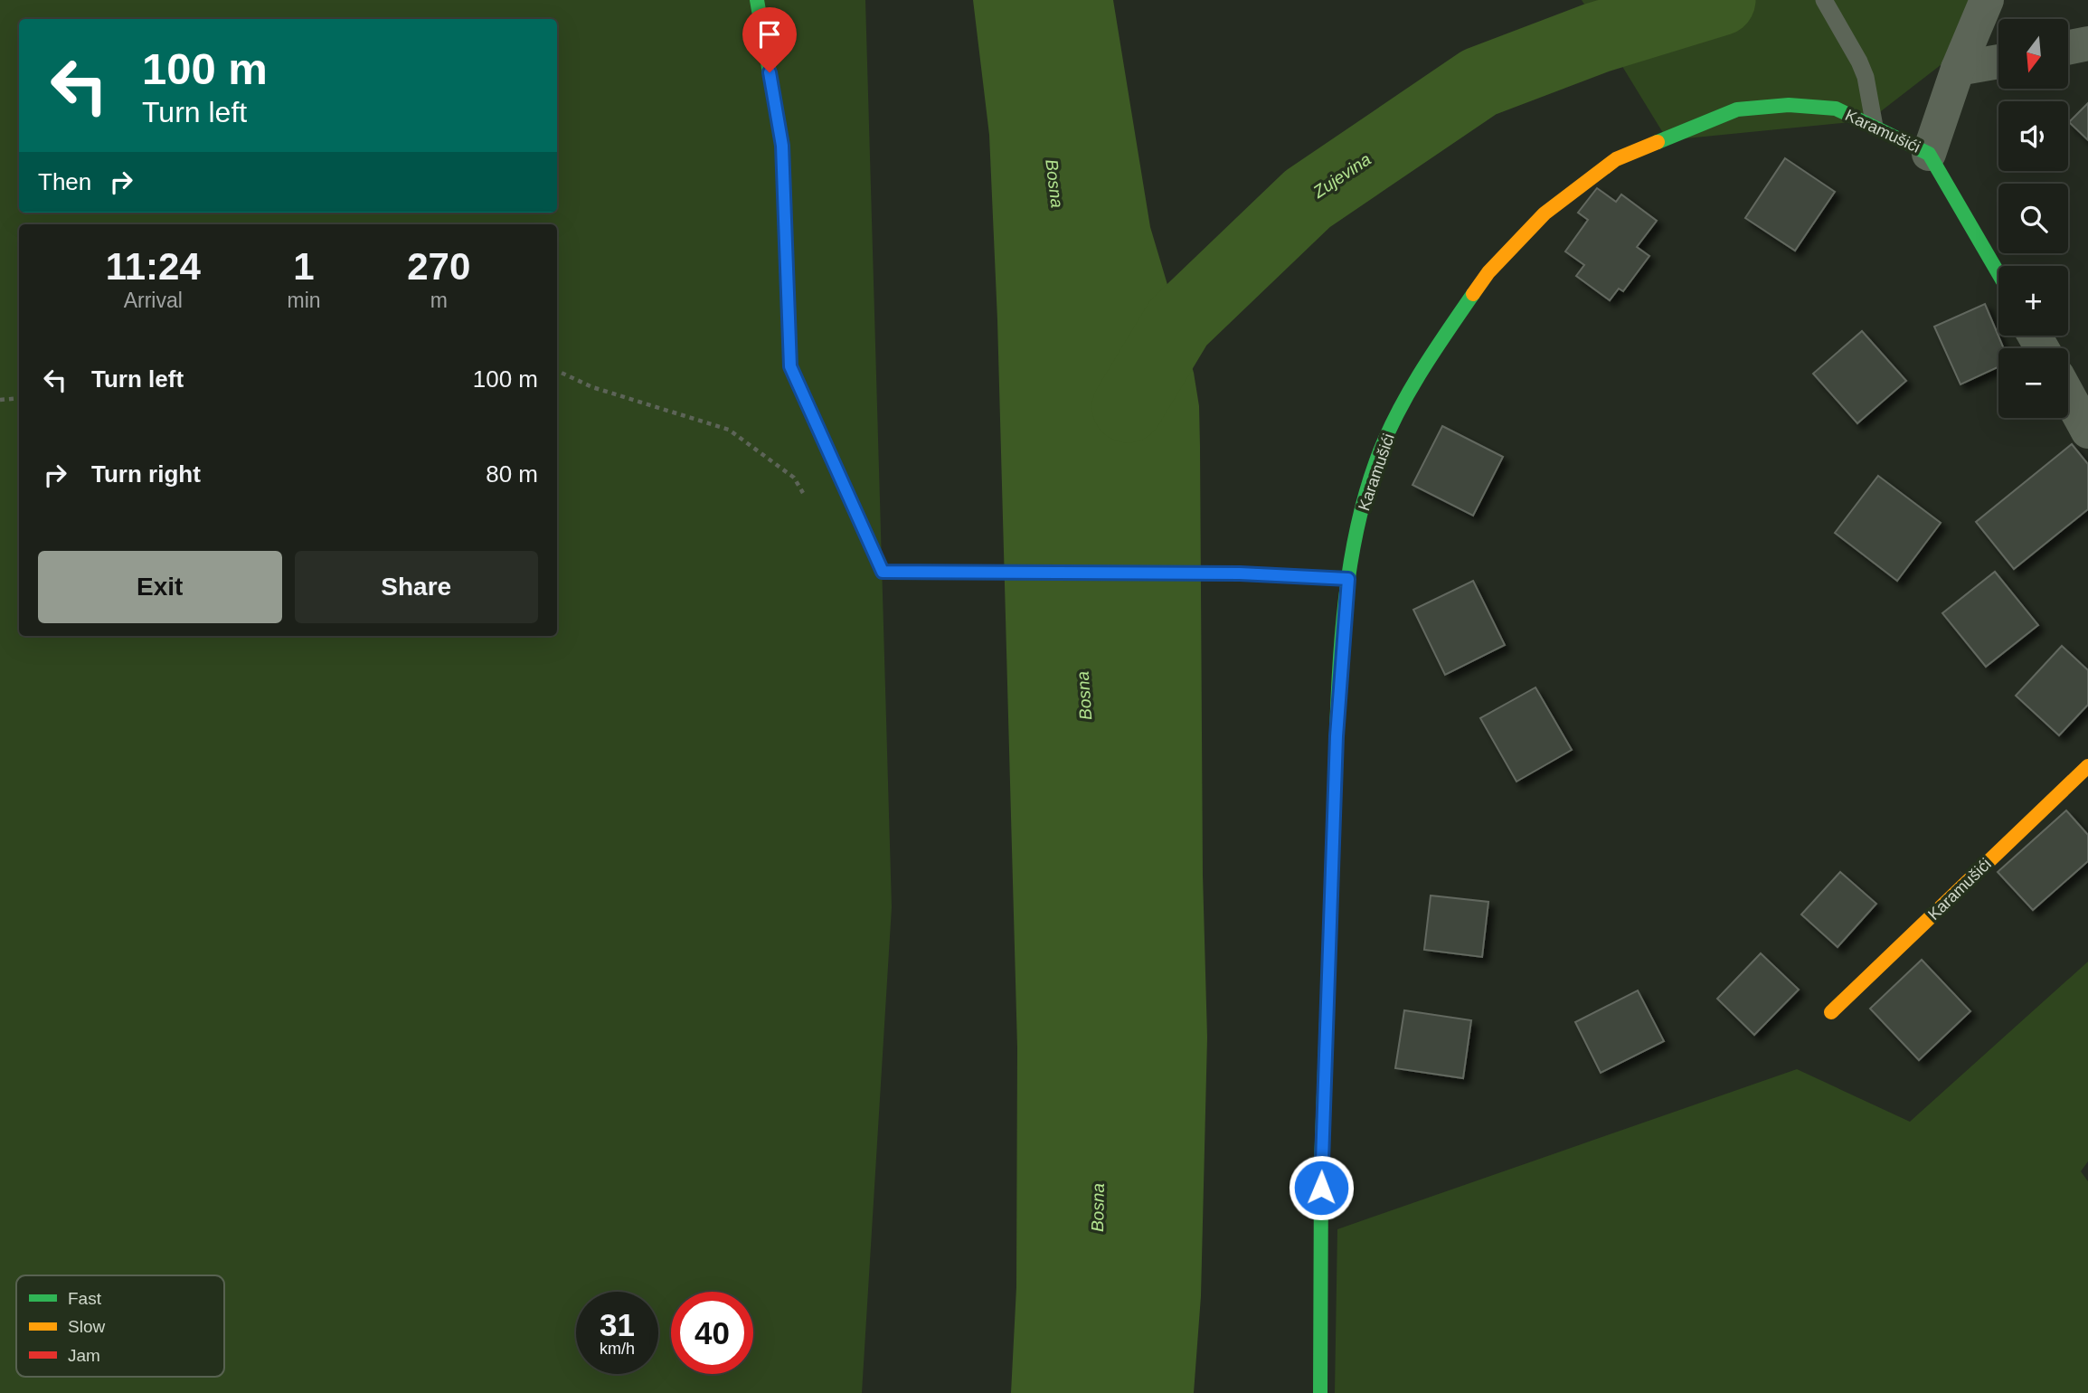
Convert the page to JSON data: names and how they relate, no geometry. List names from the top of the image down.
{
  "streets": {
    "street": ["Karamušići"]
  },
  "water": ["Zujevina", "Bosna"],
  "legend": ["Fast", "Slow", "Jam"],
  "north": "bottom",
  "page": {
    "map_buttons": ["+", "−"],
    "turn": ["100 m", "Turn left"],
    "then": "Then",
    "eta": [
      "11:24",
      "Arrival",
      "1",
      "min",
      "270",
      "m"
    ],
    "list": [
      {
        "name": "Turn left",
        "value": "100 m"
      },
      {
        "name": "Turn right",
        "value": "80 m"
      }
    ],
    "buttons": ["Exit", "Share"],
    "speed": "31 km/h",
    "limit": "40"
  }
}
